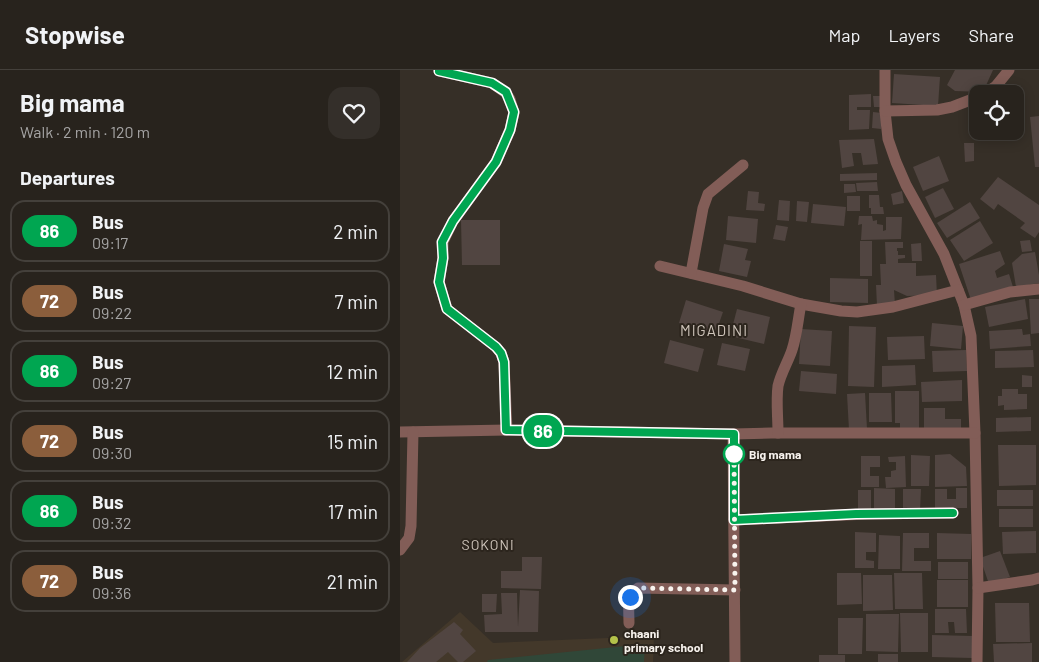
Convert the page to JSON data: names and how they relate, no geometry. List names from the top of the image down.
{
  "districts": ["MIGADINI", "SOKONI"],
  "places": ["Big mama", "chaani primary school"],
  "lines": ["bus line 86"],
  "page": {
    "header": "Stopwise",
    "nav": ["Map", "Layers", "Share"],
    "heading": [
      ["Big mama", "Walk · 2 min · 120 m"],
      "Departures"
    ],
    "on_map": "86",
    "list": [
      {
        "mark": "86",
        "name": "Bus",
        "note": "09:17",
        "value": "2 min"
      },
      {
        "mark": "72",
        "name": "Bus",
        "note": "09:22",
        "value": "7 min"
      },
      {
        "mark": "86",
        "name": "Bus",
        "note": "09:27",
        "value": "12 min"
      },
      {
        "mark": "72",
        "name": "Bus",
        "note": "09:30",
        "value": "15 min"
      },
      {
        "mark": "86",
        "name": "Bus",
        "note": "09:32",
        "value": "17 min"
      },
      {
        "mark": "72",
        "name": "Bus",
        "note": "09:36",
        "value": "21 min"
      }
    ]
  }
}
